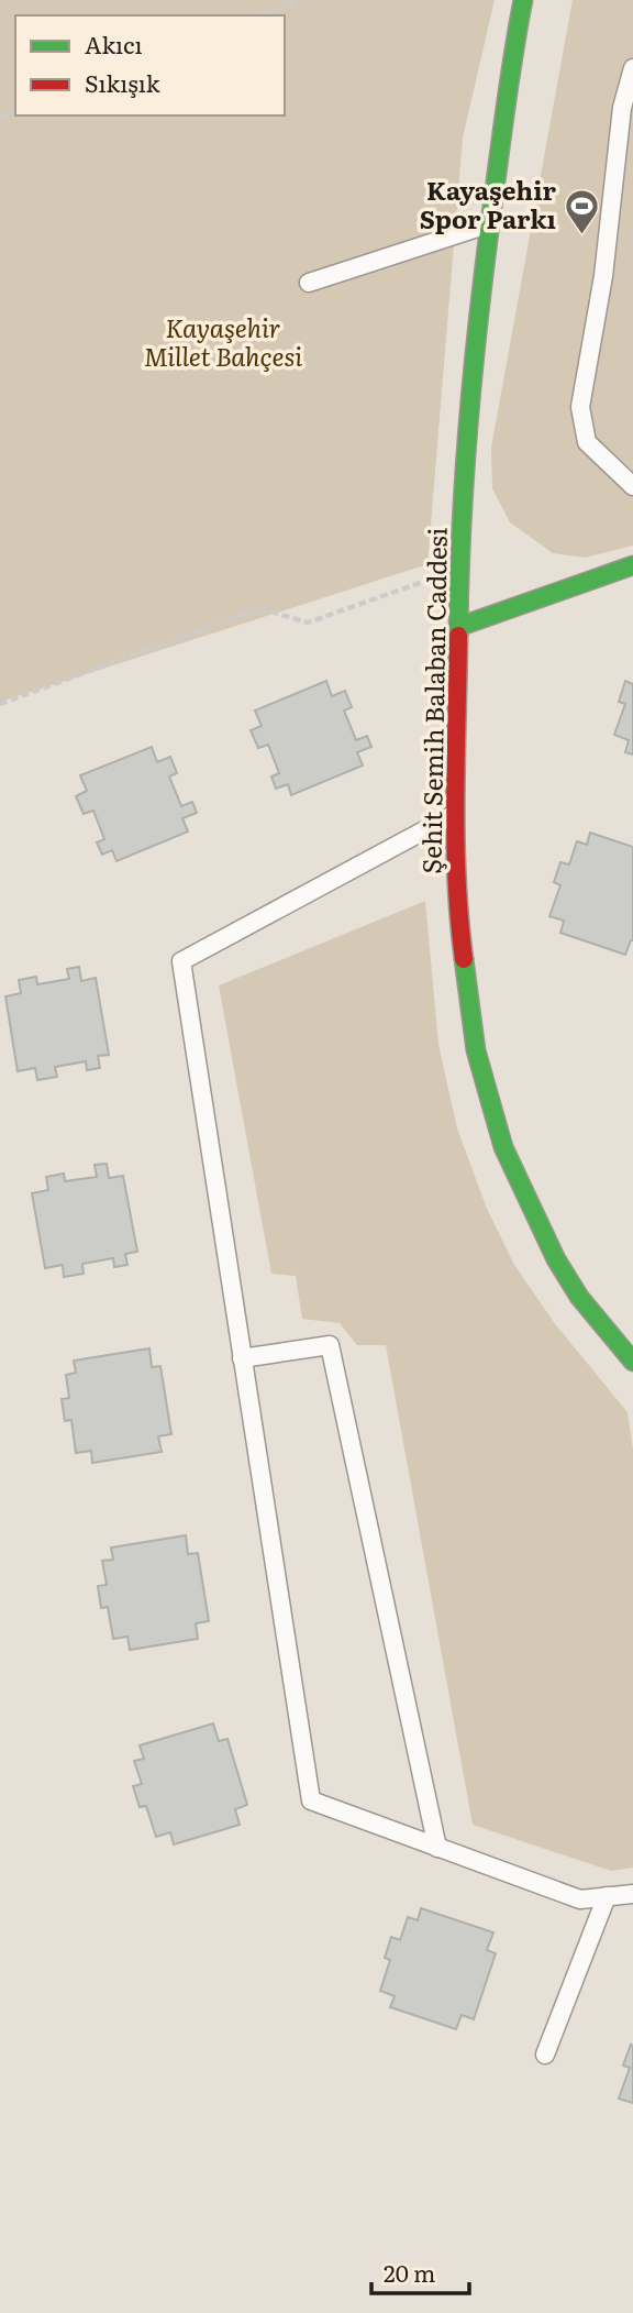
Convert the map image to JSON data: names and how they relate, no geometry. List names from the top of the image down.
{
  "streets": {
    "street": ["Şehit Semih Balaban Caddesi"]
  },
  "parks": ["Kayaşehir Millet Bahçesi"],
  "places": {
    "sports": ["Kayaşehir Spor Parkı"]
  },
  "legend": ["Akıcı", "Sıkışık"],
  "scale_bar": "20 m"
}
